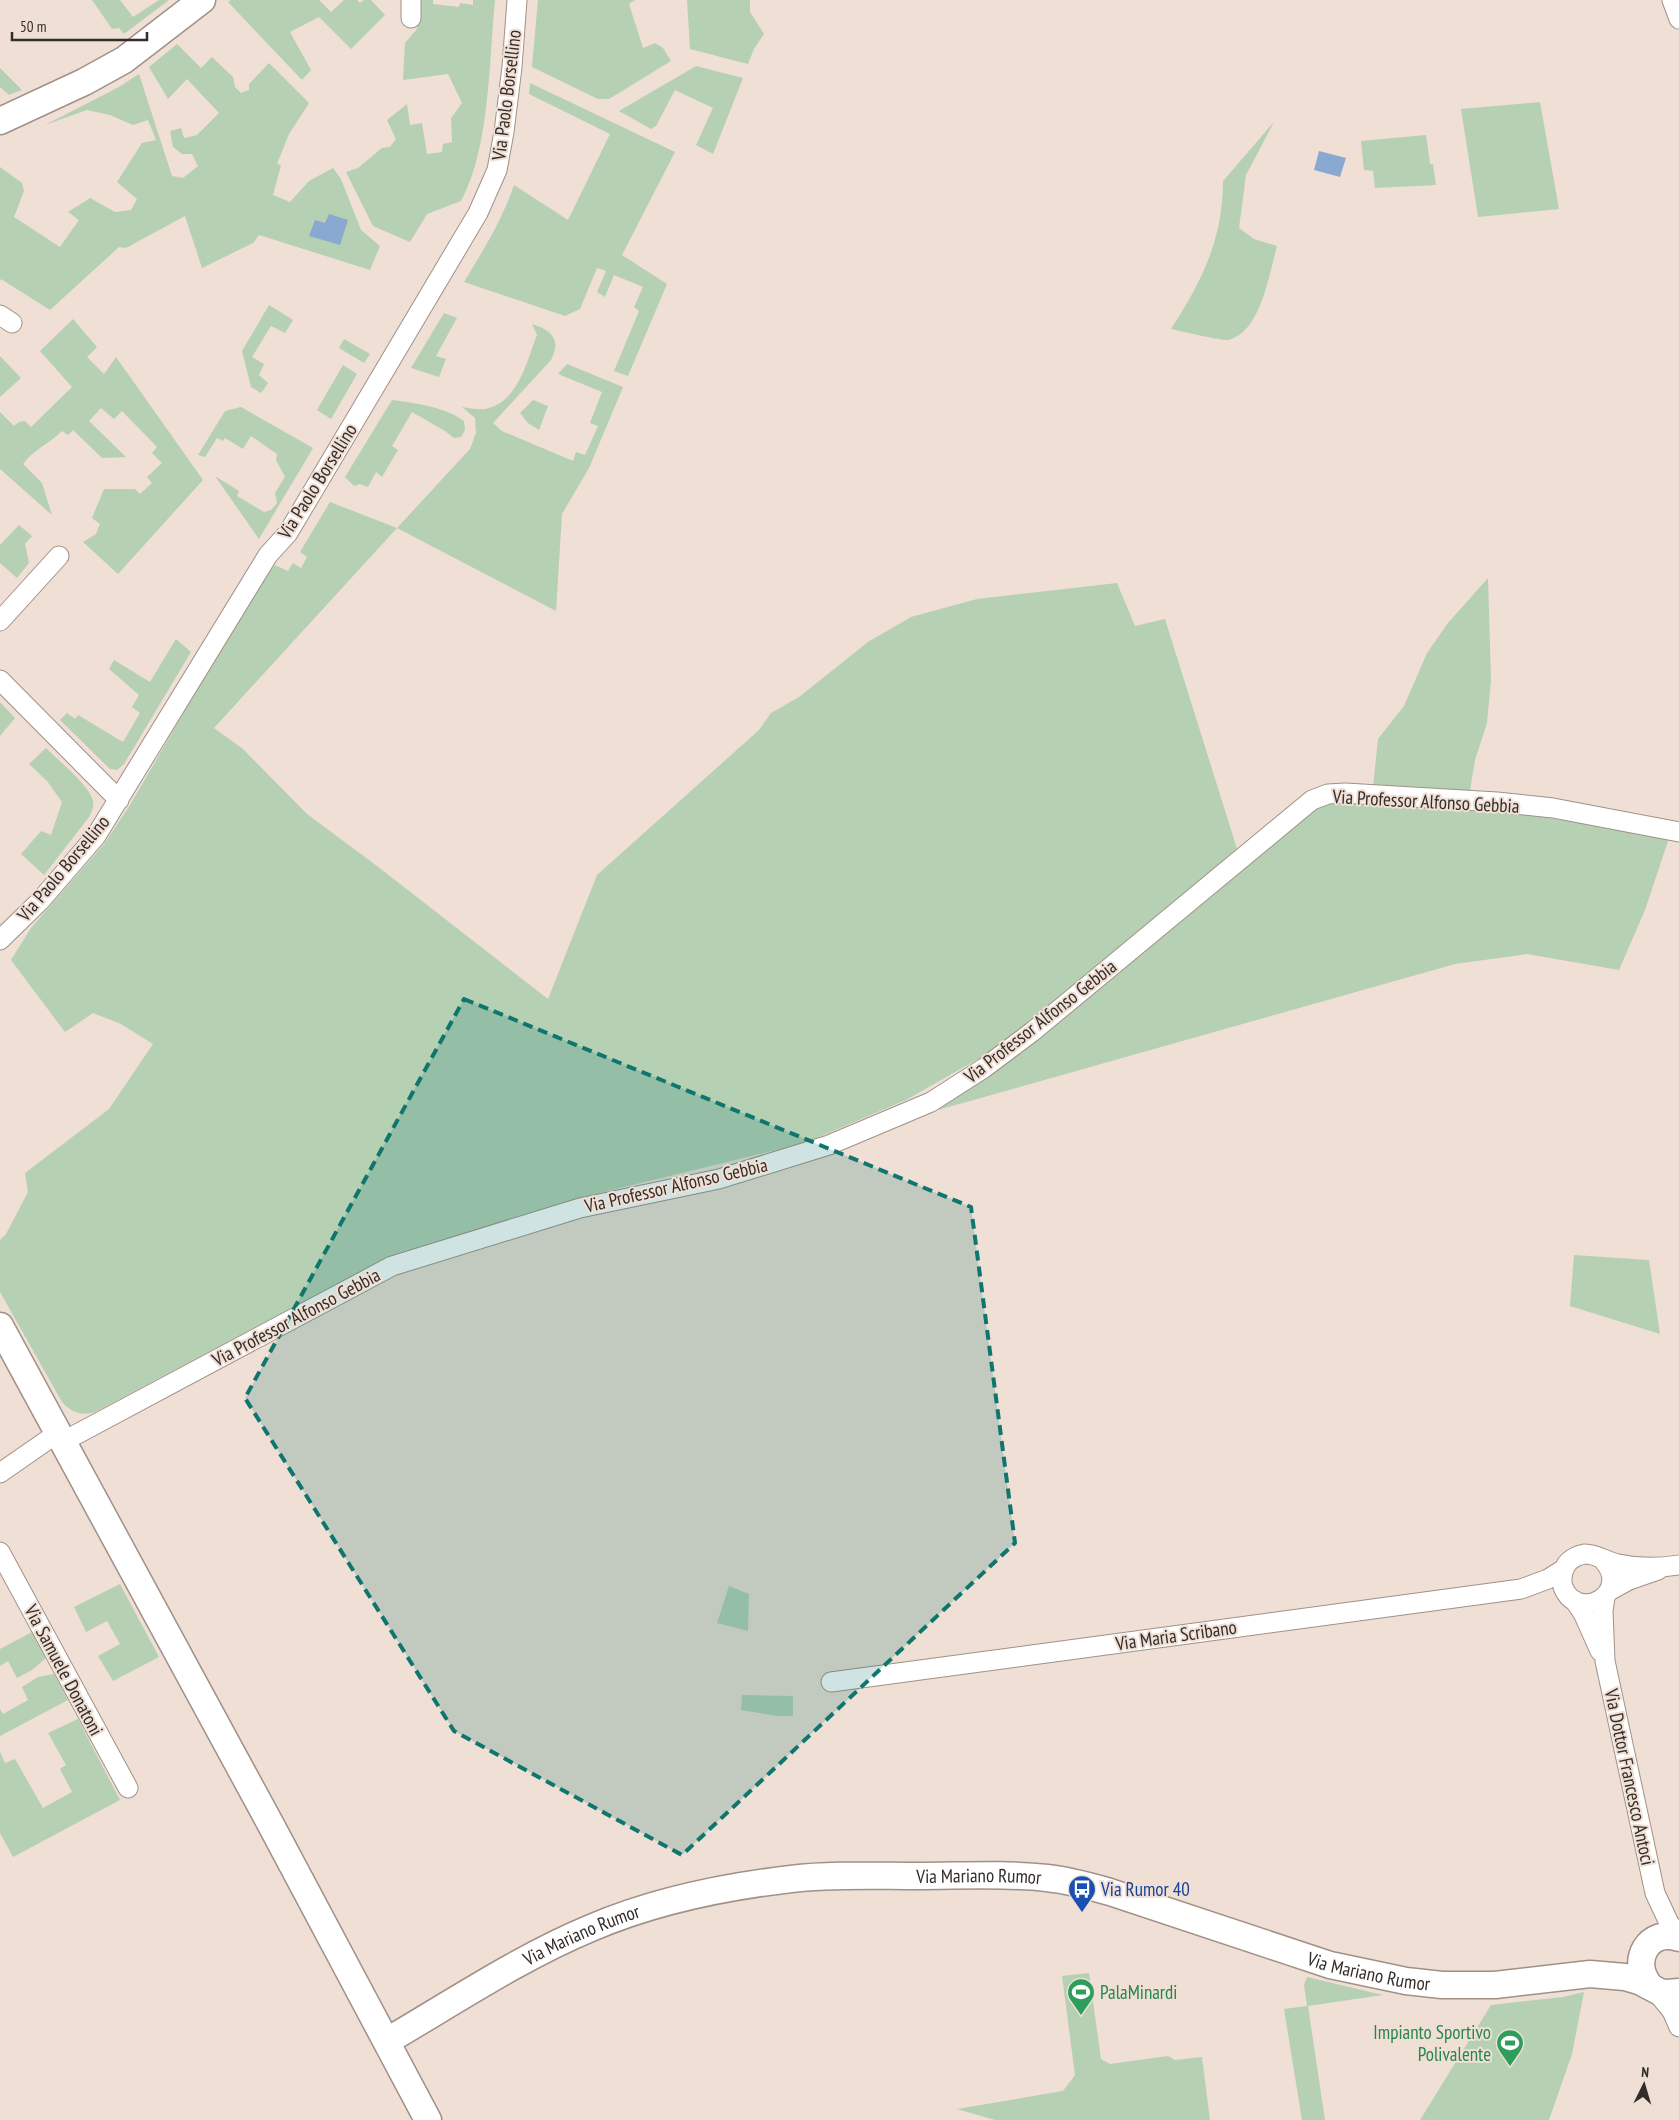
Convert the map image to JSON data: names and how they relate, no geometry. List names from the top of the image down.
{
  "streets": {
    "street": [
      "Via Paolo Borsellino",
      "Via Professor Alfonso Gebbia",
      "Via Maria Scribano",
      "Via Samuele Donatoni",
      "Via Dottor Francesco Antoci",
      "Via Mariano Rumor"
    ]
  },
  "places": {
    "bus stop": ["Via Rumor 40"],
    "sports": ["PalaMinardi", "Impianto Sportivo Polivalente"]
  },
  "scale_bar": "50 m",
  "north": "top"
}
